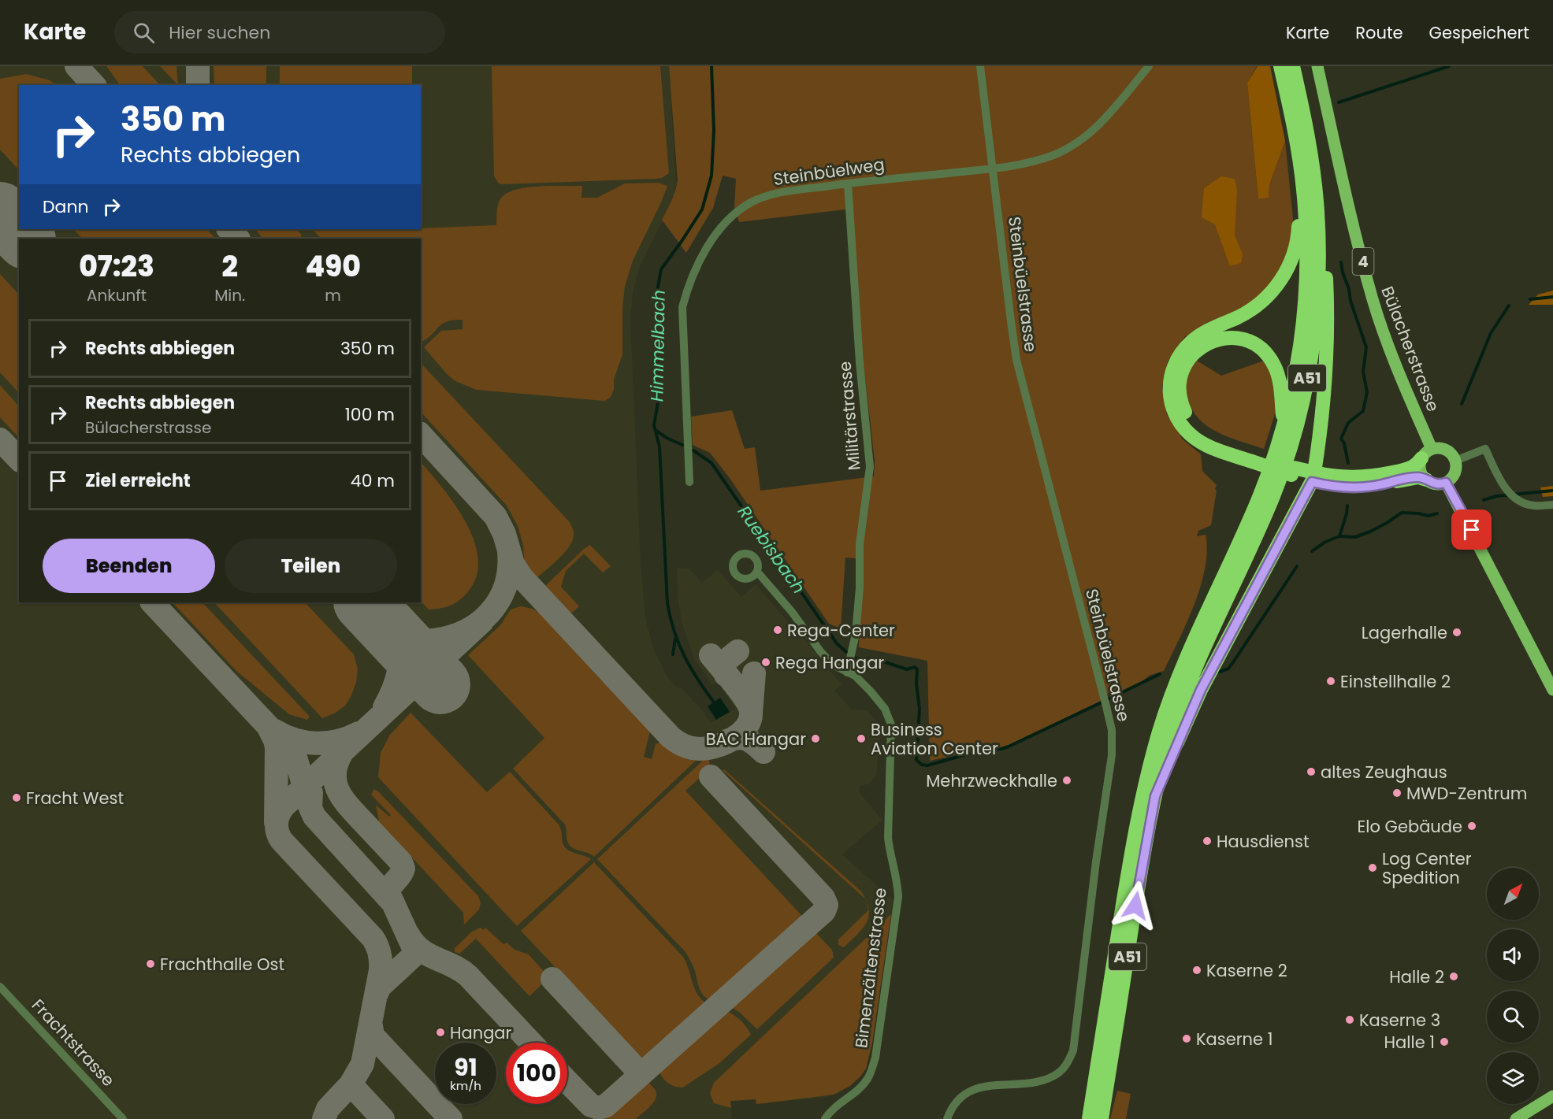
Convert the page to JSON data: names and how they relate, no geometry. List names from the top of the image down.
{
  "streets": {
    "highway": ["A51"],
    "main road": ["4", "Bülacherstrasse"],
    "street": [
      "Steinbüelweg",
      "Steinbüelstrasse",
      "Militärstrasse",
      "Bimenzältenstrasse",
      "Frachtstrasse"
    ]
  },
  "crossings": [
    ["Steinbüelweg", "Steinbüelstrasse"],
    ["Steinbüelweg", "Militärstrasse"],
    ["Militärstrasse", "Bimenzältenstrasse"]
  ],
  "water": ["Himmelbach", "Ruebisbach"],
  "places": [
    "Rega-Center",
    "Lagerhalle",
    "Rega Hangar",
    "Einstellhalle 2",
    "BAC Hangar",
    "Business Aviation Center",
    "altes Zeughaus",
    "Mehrzweckhalle",
    "MWD-Zentrum",
    "Fracht West",
    "Elo Gebäude",
    "Hausdienst",
    "Log Center Spedition",
    "Frachthalle Ost",
    "Kaserne 2",
    "Halle 2",
    "Kaserne 3",
    "Hangar",
    "Kaserne 1",
    "Halle 1"
  ],
  "north": "top right",
  "page": {
    "header": "Karte",
    "search": "Hier suchen",
    "nav": ["Karte", "Route", "Gespeichert"],
    "turn": ["350 m", "Rechts abbiegen"],
    "then": "Dann",
    "eta": [
      "07:23",
      "Ankunft",
      "2",
      "Min.",
      "490",
      "m"
    ],
    "list": [
      {
        "name": "Rechts abbiegen",
        "value": "350 m"
      },
      {
        "name": "Rechts abbiegen",
        "note": "Bülacherstrasse",
        "value": "100 m"
      },
      {
        "name": "Ziel erreicht",
        "value": "40 m"
      }
    ],
    "buttons": ["Beenden", "Teilen"],
    "speed": "91 km/h",
    "limit": "100"
  }
}
